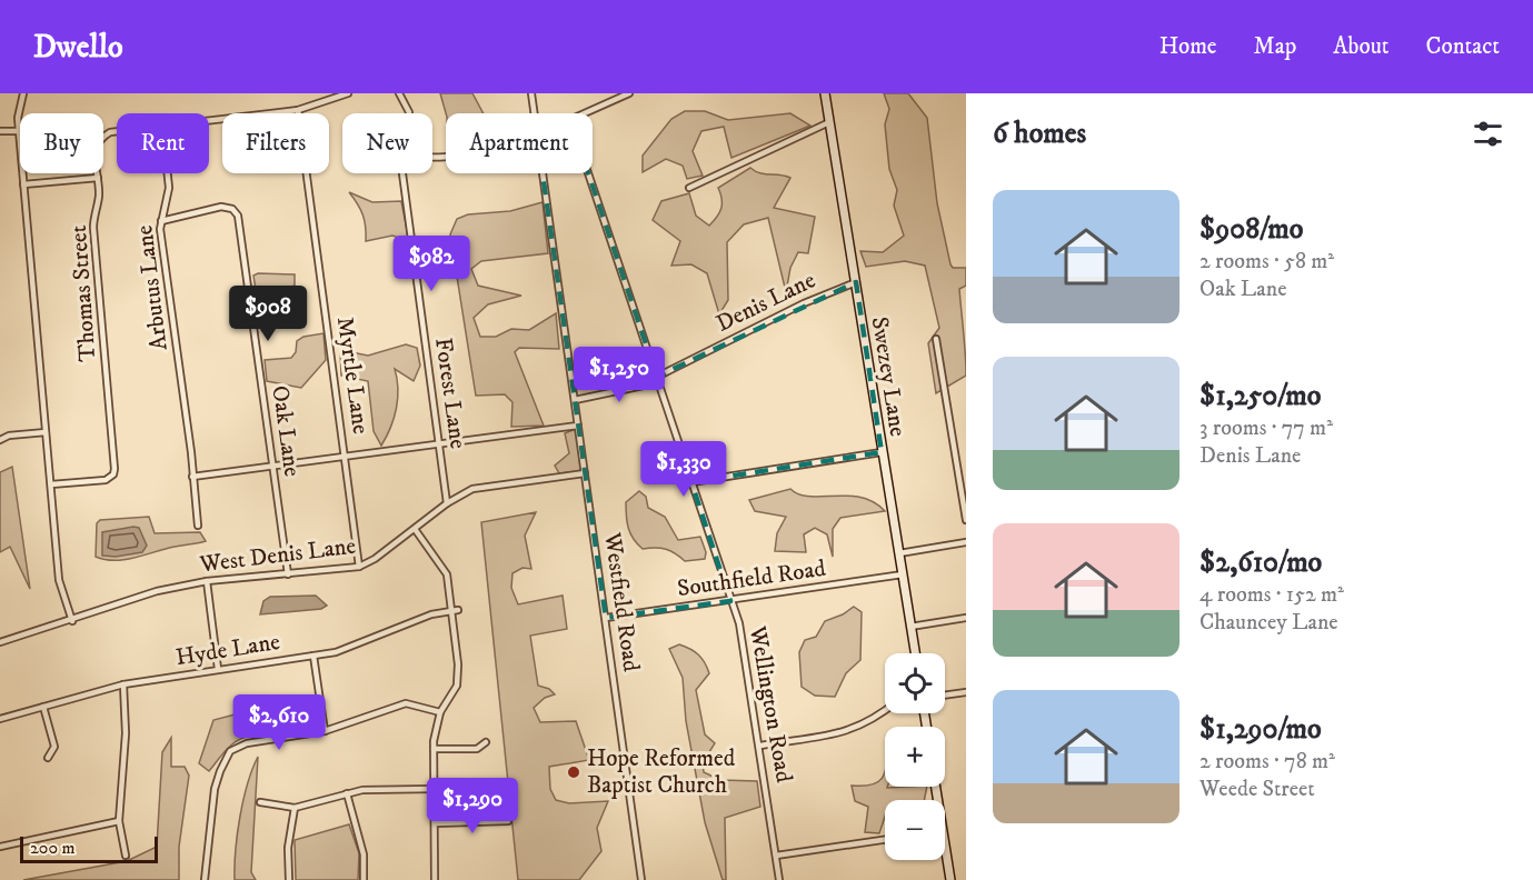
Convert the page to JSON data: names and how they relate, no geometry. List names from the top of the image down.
{
  "streets": {
    "street": [
      "Arbutus Lane",
      "Thomas Street",
      "Denis Lane",
      "Myrtle Lane",
      "Swezey Lane",
      "Forest Lane",
      "Oak Lane",
      "West Denis Lane",
      "Southfield Road",
      "Westfield Road",
      "Hyde Lane",
      "Wellington Road"
    ]
  },
  "crossings": [
    ["Arbutus Lane", "Oak Lane"],
    ["Thomas Street", "Myrtle Lane"],
    ["Denis Lane", "Swezey Lane"],
    ["Denis Lane", "Westfield Road"],
    ["Denis Lane", "Wellington Road"],
    ["Myrtle Lane", "West Denis Lane"],
    ["Swezey Lane", "Southfield Road"],
    ["Forest Lane", "West Denis Lane"],
    ["Oak Lane", "West Denis Lane"],
    ["West Denis Lane", "Westfield Road"],
    ["Southfield Road", "Westfield Road"],
    ["Southfield Road", "Wellington Road"]
  ],
  "places": ["Hope Reformed Baptist Church"],
  "scale_bar": "200 m",
  "page": {
    "header": "Dwello",
    "nav": [
      "Home",
      "Map",
      "About",
      "Contact"
    ],
    "heading": "6 homes",
    "chip": [
      "Buy",
      "Rent",
      "Filters",
      "New",
      "Apartment"
    ],
    "list": [
      {
        "name": "$908/mo",
        "note": "2 rooms · 58 m² · Oak Lane"
      },
      {
        "name": "$1,250/mo",
        "note": "3 rooms · 77 m² · Denis Lane"
      },
      {
        "name": "$2,610/mo",
        "note": "4 rooms · 152 m² · Chauncey Lane"
      },
      {
        "name": "$1,290/mo",
        "note": "2 rooms · 78 m² · Weede Street"
      }
    ],
    "price": [
      "$982",
      "$908",
      "$1,250",
      "$1,330",
      "$2,610",
      "$1,290"
    ],
    "map_buttons": ["+", "−"],
    "scale": "200 m"
  }
}
